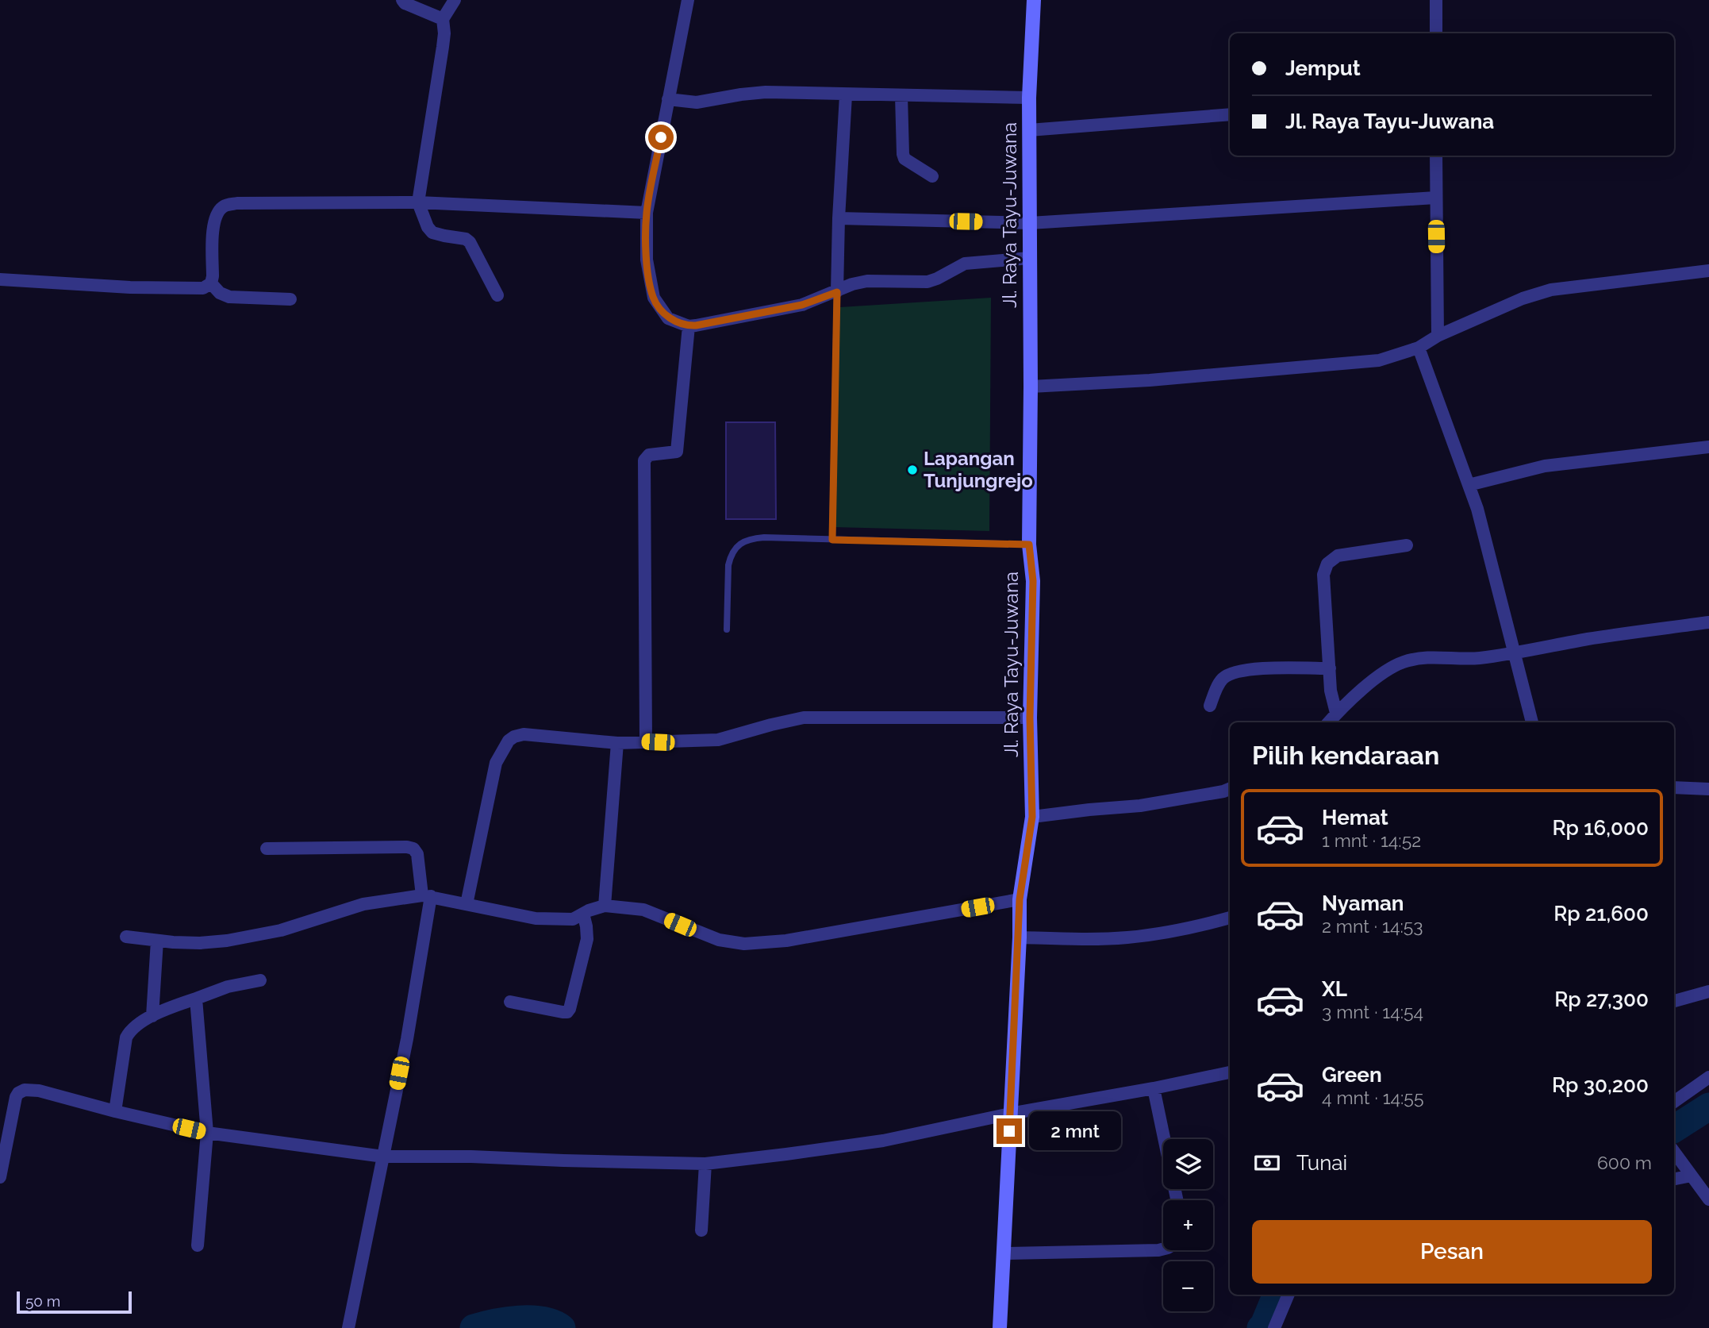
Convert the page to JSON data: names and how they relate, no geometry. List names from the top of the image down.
{
  "streets": {
    "main road": ["Jl. Raya Tayu-Juwana"]
  },
  "places": ["Lapangan Tunjungrejo"],
  "scale_bar": "50 m",
  "page": {
    "banner": ["Jemput", "Jl. Raya Tayu-Juwana"],
    "heading": "Pilih kendaraan",
    "list": [
      {
        "name": "Hemat",
        "note": "1 mnt · 14:52",
        "value": "Rp 16,000"
      },
      {
        "name": "Nyaman",
        "note": "2 mnt · 14:53",
        "value": "Rp 21,600"
      },
      {
        "name": "XL",
        "note": "3 mnt · 14:54",
        "value": "Rp 27,300"
      },
      {
        "name": "Green",
        "note": "4 mnt · 14:55",
        "value": "Rp 30,200"
      }
    ],
    "bubble": "2 mnt",
    "pay": ["Tunai", "600 m"],
    "map_buttons": ["+", "−"],
    "buttons": "Pesan",
    "scale": "50 m"
  }
}
